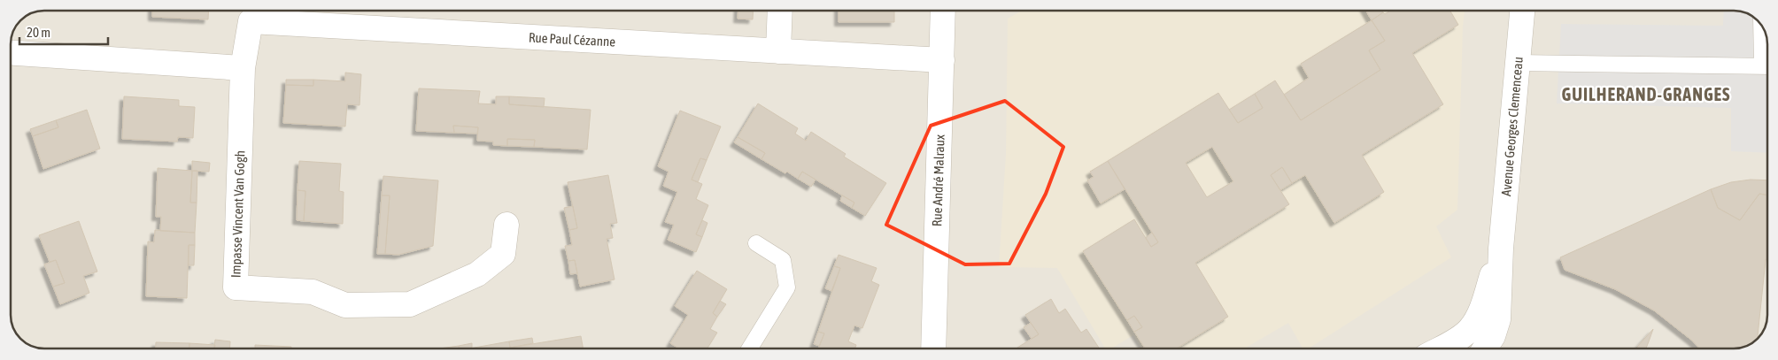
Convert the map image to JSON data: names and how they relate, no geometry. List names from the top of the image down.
{
  "streets": {
    "street": [
      "Rue Paul Cézanne",
      "Avenue Georges Clemenceau",
      "Rue André Malraux",
      "Impasse Vincent Van Gogh"
    ]
  },
  "crossings": [
    ["Rue Paul Cézanne", "Rue André Malraux"],
    ["Rue Paul Cézanne", "Impasse Vincent Van Gogh"]
  ],
  "districts": ["GUILHERAND-GRANGES"],
  "scale_bar": "20 m"
}
